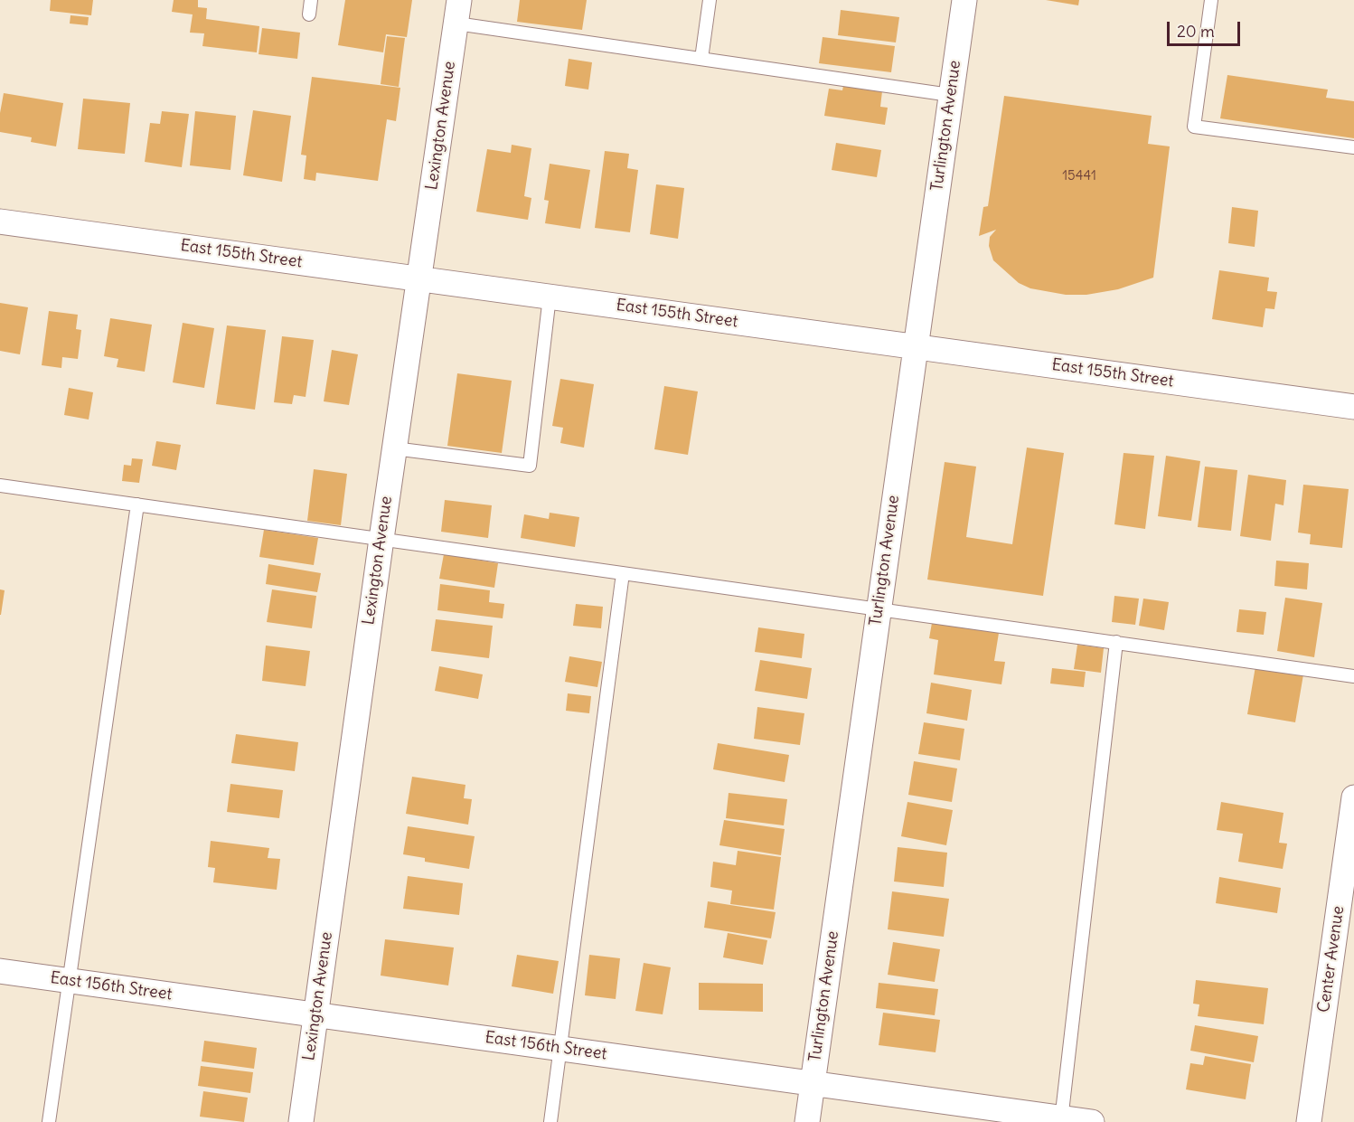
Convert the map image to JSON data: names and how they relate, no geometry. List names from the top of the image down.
{
  "streets": {
    "street": [
      "Lexington Avenue",
      "Turlington Avenue",
      "East 155th Street",
      "Center Avenue",
      "East 156th Street"
    ]
  },
  "crossings": [
    ["Lexington Avenue", "East 155th Street"],
    ["Lexington Avenue", "East 156th Street"],
    ["Turlington Avenue", "East 155th Street"],
    ["Turlington Avenue", "East 156th Street"]
  ],
  "house_numbers": ["15441"],
  "scale_bar": "20 m"
}
